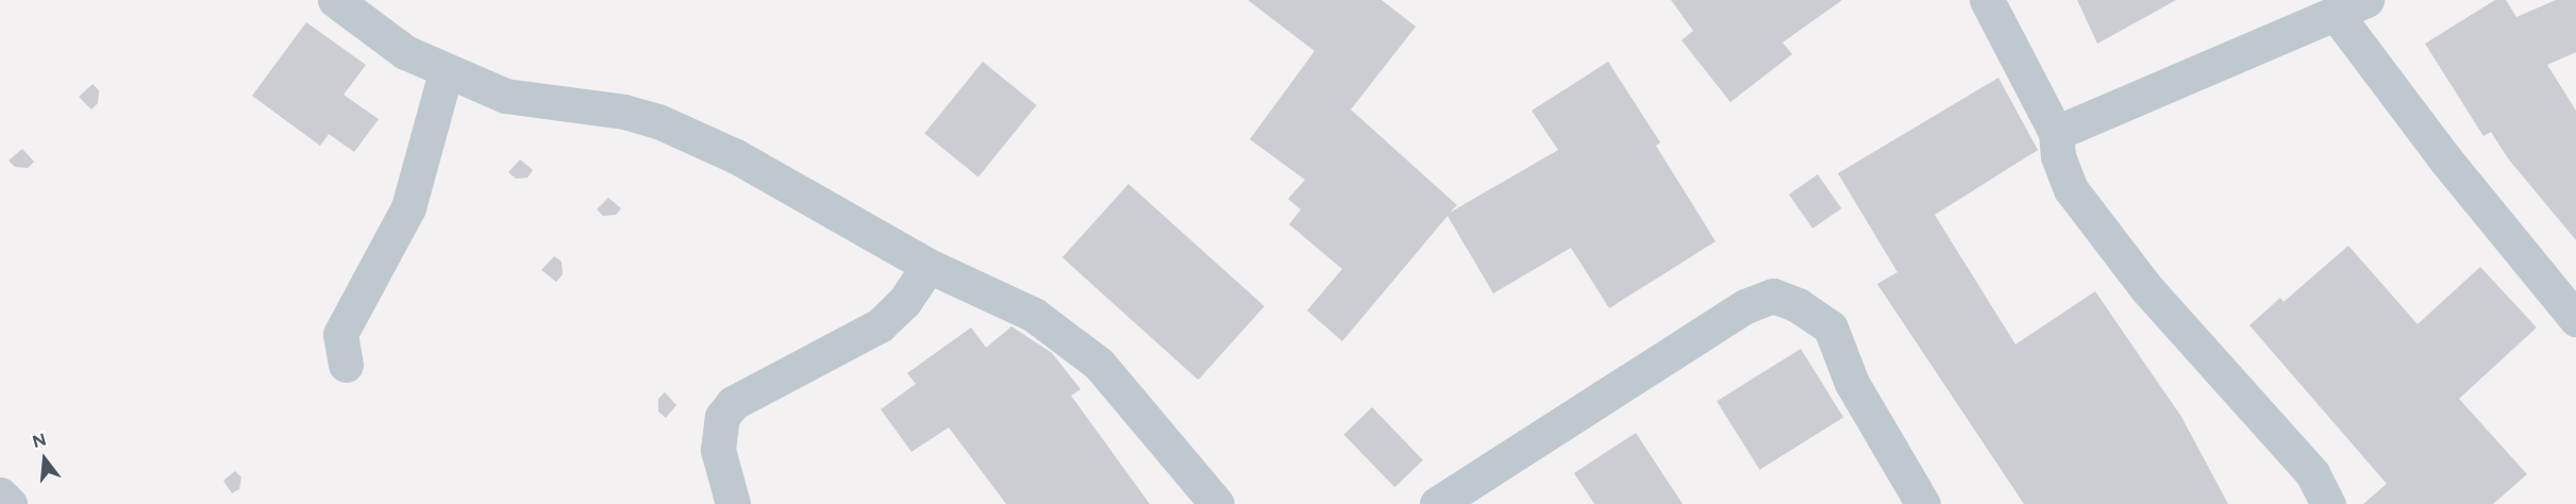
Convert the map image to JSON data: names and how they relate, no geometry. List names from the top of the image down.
{
  "north": "top"
}
